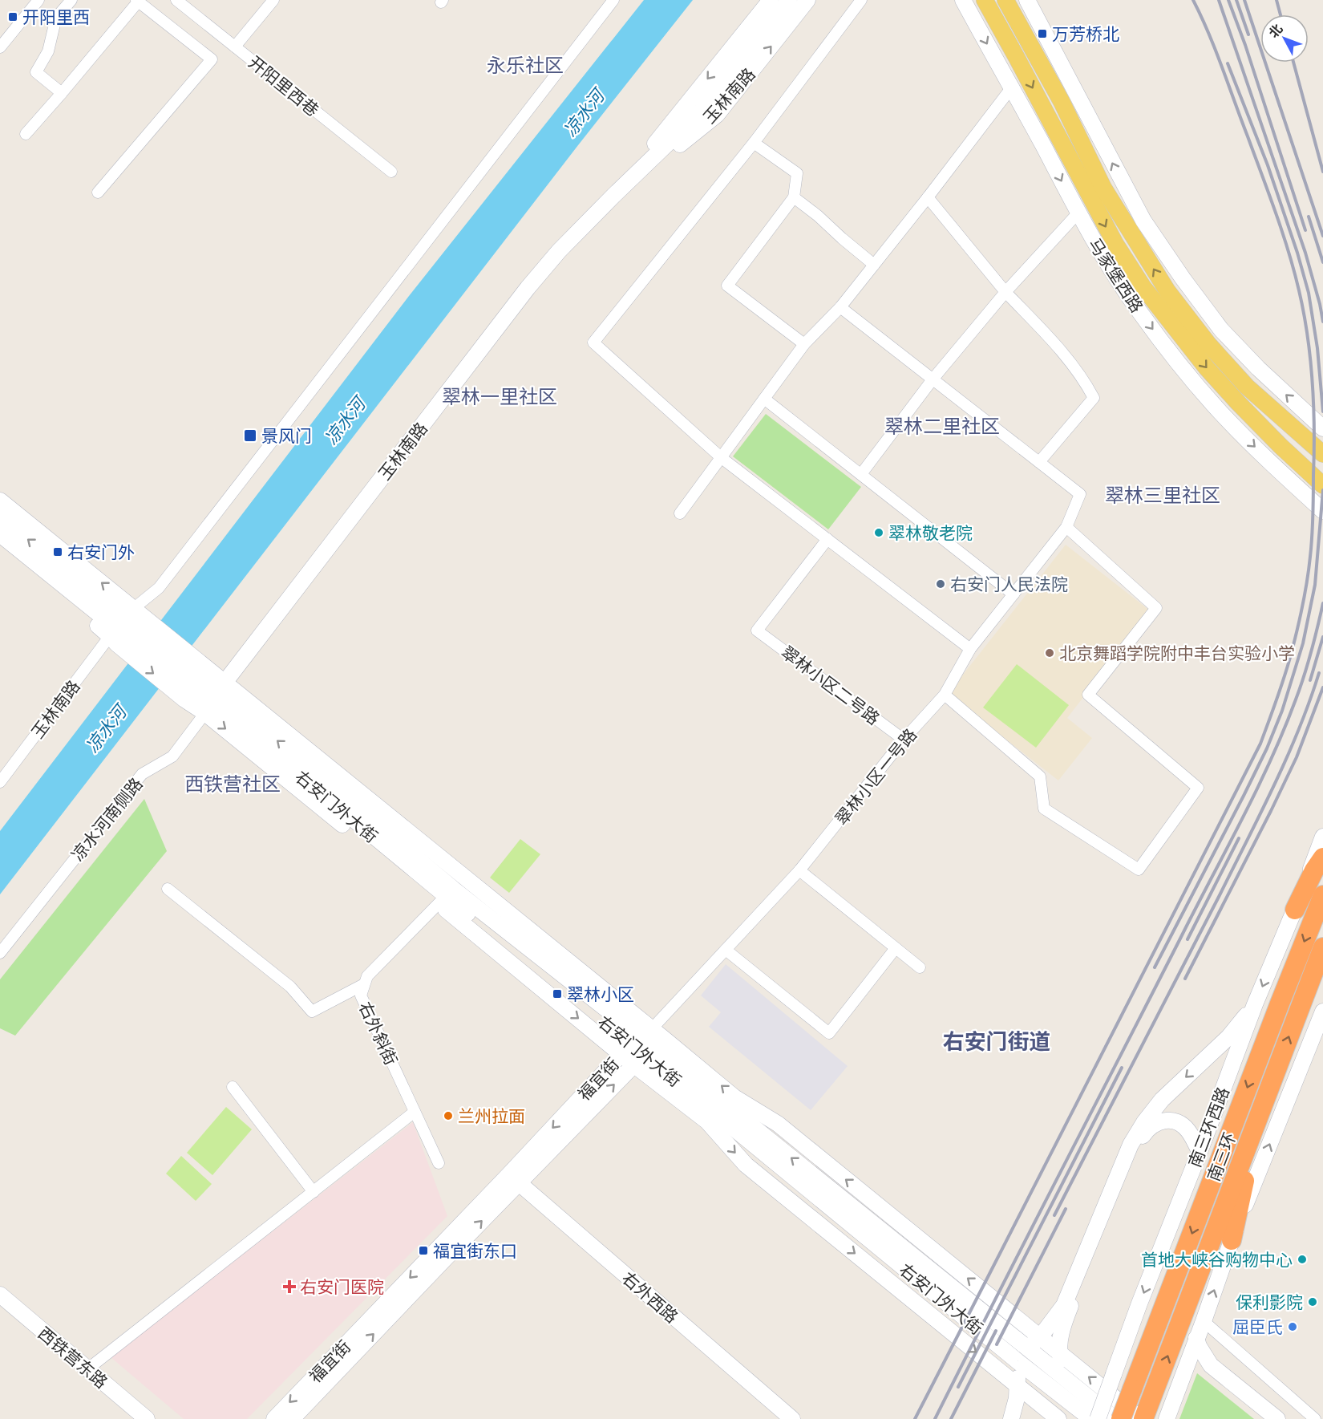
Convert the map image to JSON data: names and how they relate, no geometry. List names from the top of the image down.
{
  "streets": {
    "highway": ["南三环"],
    "main road": ["马家堡西路"],
    "street": [
      "开阳里西巷",
      "玉林南路",
      "翠林小区二号路",
      "翠林小区一号路",
      "右安门外大街",
      "凉水河南侧路",
      "右外斜街",
      "福宜街",
      "南三环西路",
      "右外西路",
      "西铁营东路"
    ]
  },
  "crossings": [
    ["玉林南路", "右安门外大街"],
    ["玉林南路", "凉水河南侧路"],
    ["翠林小区二号路", "翠林小区一号路"],
    ["翠林小区一号路", "右安门外大街"],
    ["翠林小区一号路", "福宜街"],
    ["右安门外大街", "凉水河南侧路"],
    ["右安门外大街", "右外斜街"],
    ["右安门外大街", "福宜街"],
    ["福宜街", "右外西路"]
  ],
  "districts": [
    "永乐社区",
    "翠林一里社区",
    "翠林二里社区",
    "翠林三里社区",
    "西铁营社区",
    "右安门街道"
  ],
  "water": ["凉水河"],
  "places": {
    "transit": [
      "开阳里西",
      "万芳桥北",
      "景风门",
      "右安门外",
      "翠林小区",
      "福宜街东口"
    ],
    "other": [
      "翠林敬老院",
      "右安门人民法院",
      "北京舞蹈学院附中丰台实验小学",
      "兰州拉面",
      "首地大峡谷购物中心",
      "保利影院",
      "屈臣氏"
    ],
    "health": ["右安门医院"]
  },
  "north": "top left"
}
